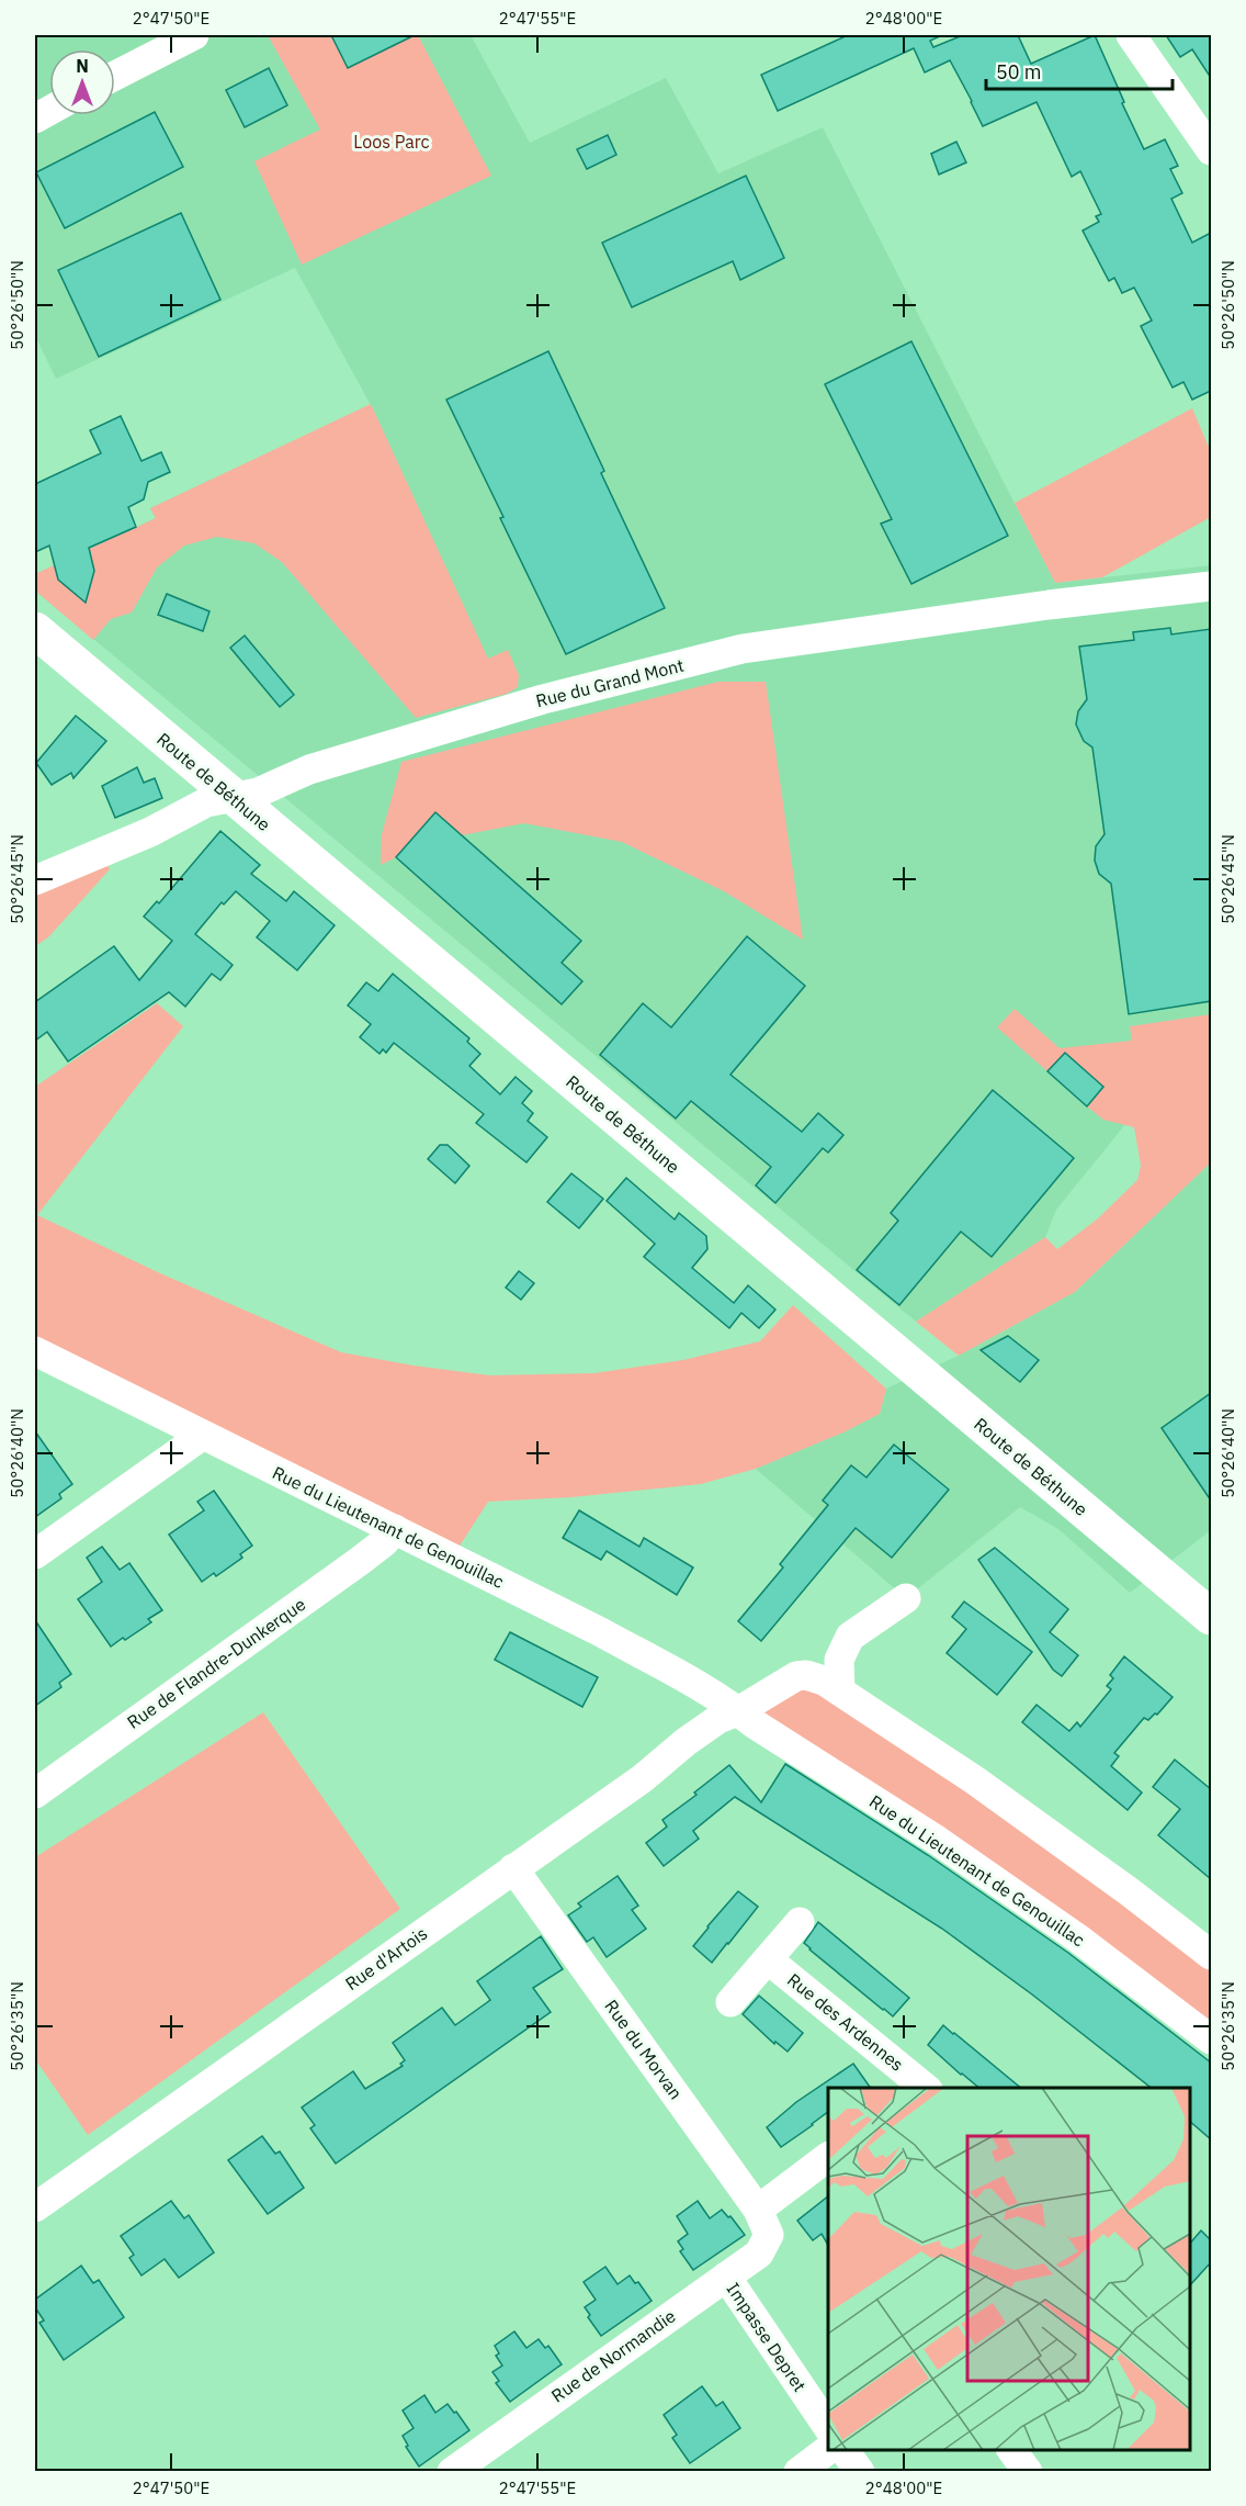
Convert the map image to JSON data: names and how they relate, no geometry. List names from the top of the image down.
{
  "streets": {
    "main road": ["Route de Béthune"],
    "street": [
      "Rue du Grand Mont",
      "Rue du Lieutenant de Genouillac",
      "Rue de Flandre-Dunkerque",
      "Rue d'Artois",
      "Rue des Ardennes",
      "Rue du Morvan",
      "Impasse Depret",
      "Rue de Normandie"
    ]
  },
  "crossings": [
    ["Rue du Grand Mont", "Route de Béthune"],
    ["Rue du Lieutenant de Genouillac", "Rue de Flandre-Dunkerque"],
    ["Rue du Lieutenant de Genouillac", "Rue d'Artois"],
    ["Rue d'Artois", "Rue du Morvan"],
    ["Rue du Morvan", "Rue de Normandie"],
    ["Impasse Depret", "Rue de Normandie"]
  ],
  "parks": ["Loos Parc"],
  "scale_bar": "50 m",
  "north": "top",
  "coordinates": [
    "2°47'50\"E",
    "2°47'55\"E",
    "2°48'00\"E",
    "50°26'50\"N",
    "50°26'45\"N",
    "50°26'40\"N",
    "50°26'35\"N"
  ]
}
